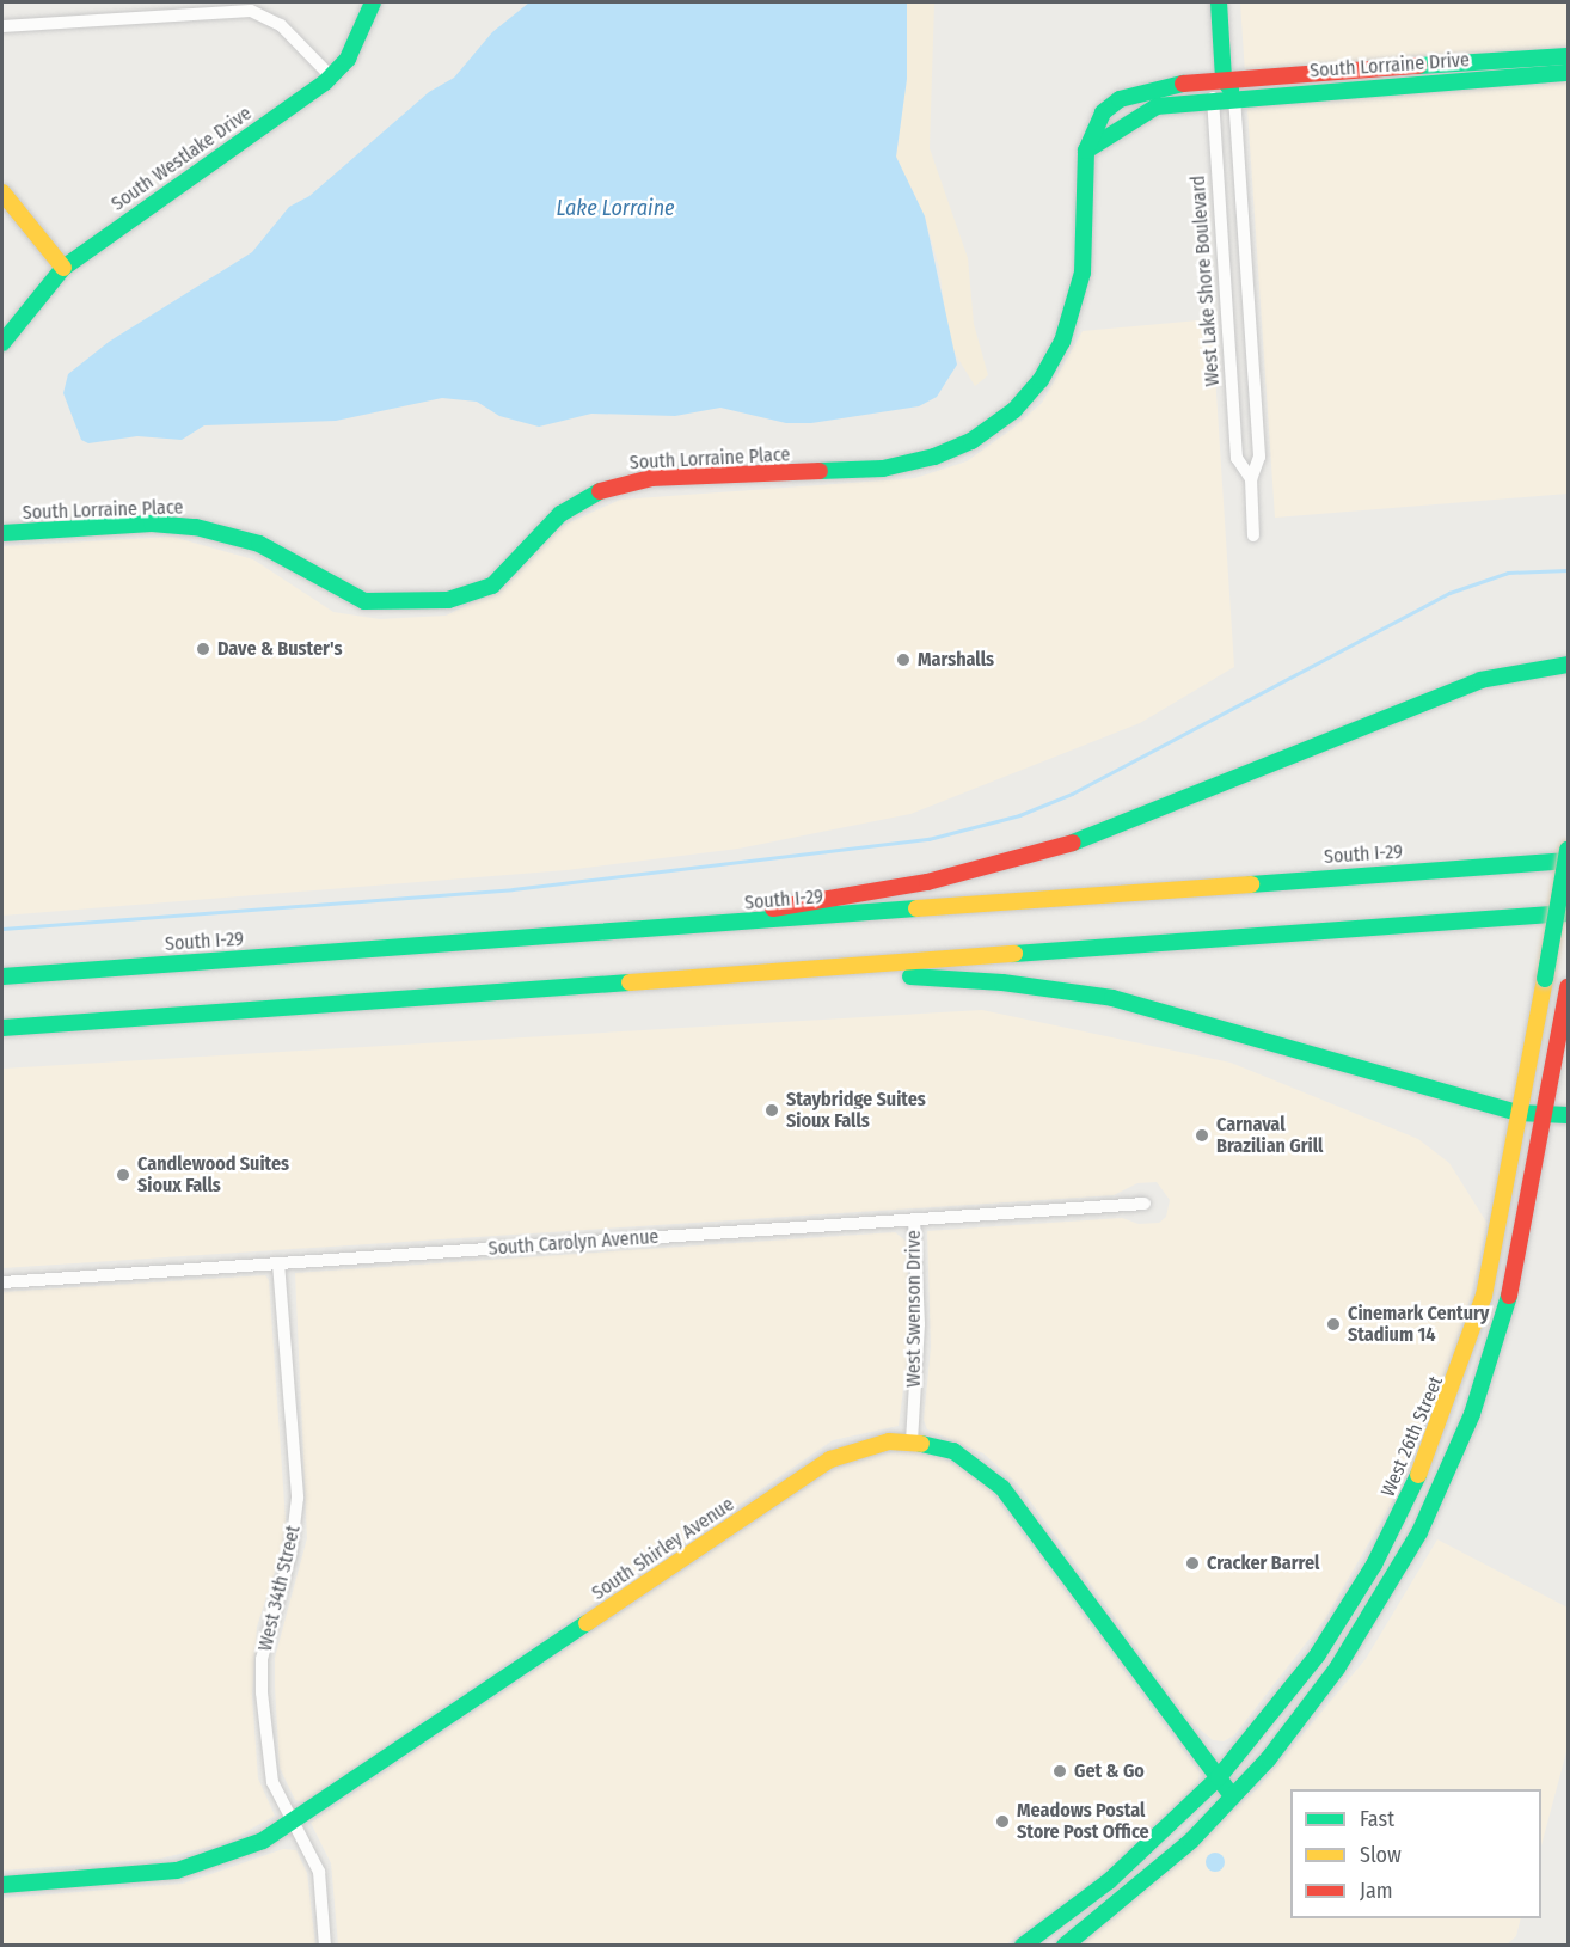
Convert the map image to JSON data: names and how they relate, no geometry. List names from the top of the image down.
{
  "streets": {
    "main road": [
      "South Lorraine Drive",
      "South Westlake Drive",
      "West Lake Shore Boulevard",
      "South Lorraine Place",
      "South I-29",
      "West 26th Street",
      "South Shirley Avenue"
    ],
    "street": ["South Carolyn Avenue", "West Swenson Drive", "West 34th Street"]
  },
  "crossings": [
    ["South Lorraine Drive", "West Lake Shore Boulevard"],
    ["South Lorraine Drive", "South Lorraine Place"],
    ["West Lake Shore Boulevard", "South Lorraine Place"],
    ["South Carolyn Avenue", "West Swenson Drive"],
    ["South Carolyn Avenue", "West 34th Street"],
    ["West Swenson Drive", "South Shirley Avenue"],
    ["West 26th Street", "South Shirley Avenue"],
    ["South Shirley Avenue", "West 34th Street"]
  ],
  "water": ["Lake Lorraine"],
  "places": [
    "Dave & Buster's",
    "Marshalls",
    "Staybridge Suites Sioux Falls",
    "Carnaval Brazilian Grill",
    "Candlewood Suites Sioux Falls",
    "Cinemark Century Stadium 14",
    "Cracker Barrel",
    "Get & Go",
    "Meadows Postal Store Post Office"
  ],
  "legend": ["Fast", "Slow", "Jam"]
}
